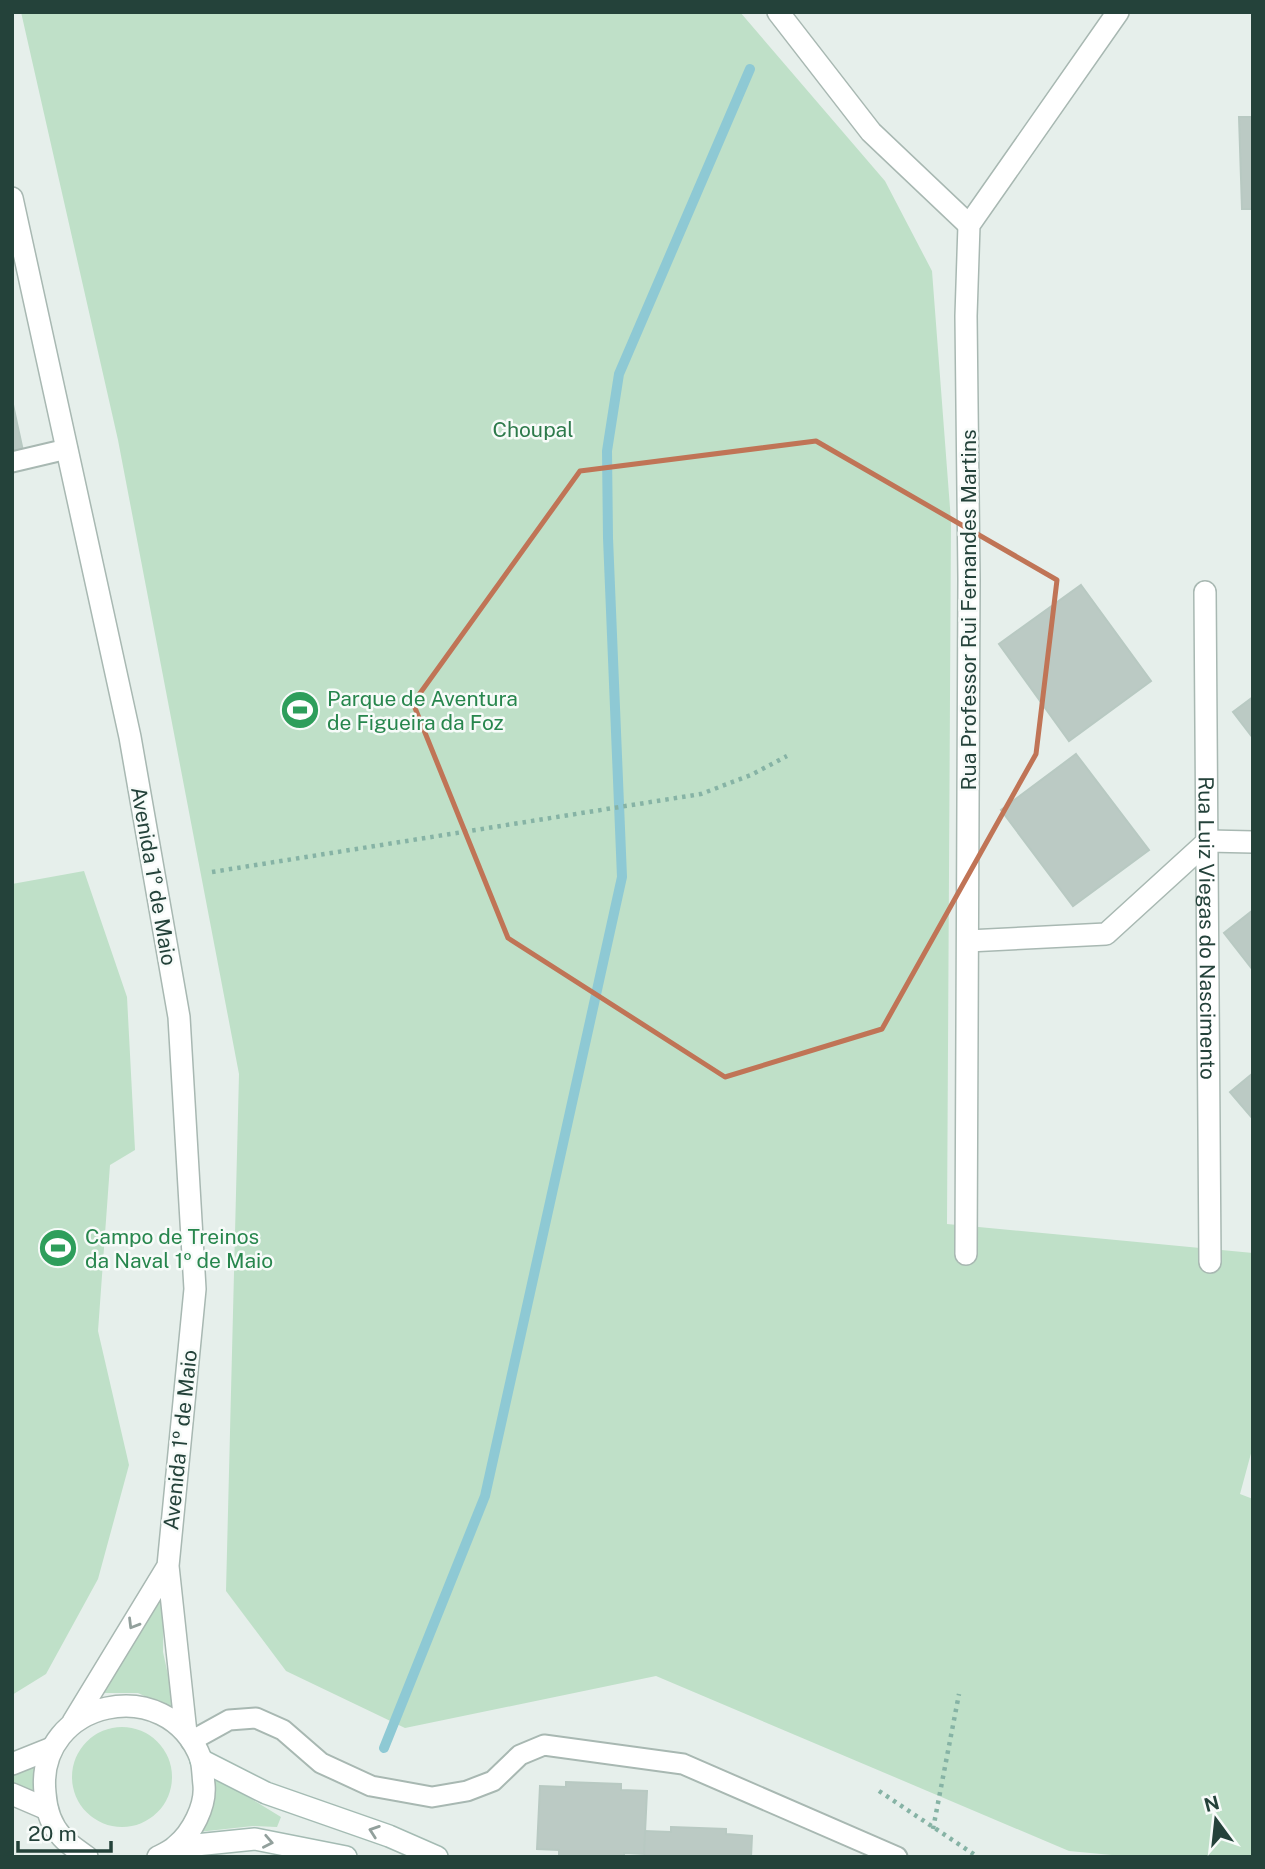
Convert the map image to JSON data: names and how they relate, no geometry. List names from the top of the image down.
{
  "streets": {
    "street": ["Rua Professor Rui Fernandes Martins", "Avenida 1º de Maio", "Rua Luiz Viegas do Nascimento"]
  },
  "parks": ["Choupal"],
  "places": {
    "sports": ["Parque de Aventura de Figueira da Foz", "Campo de Treinos da Naval 1º de Maio"]
  },
  "scale_bar": "20 m",
  "north": "top"
}
